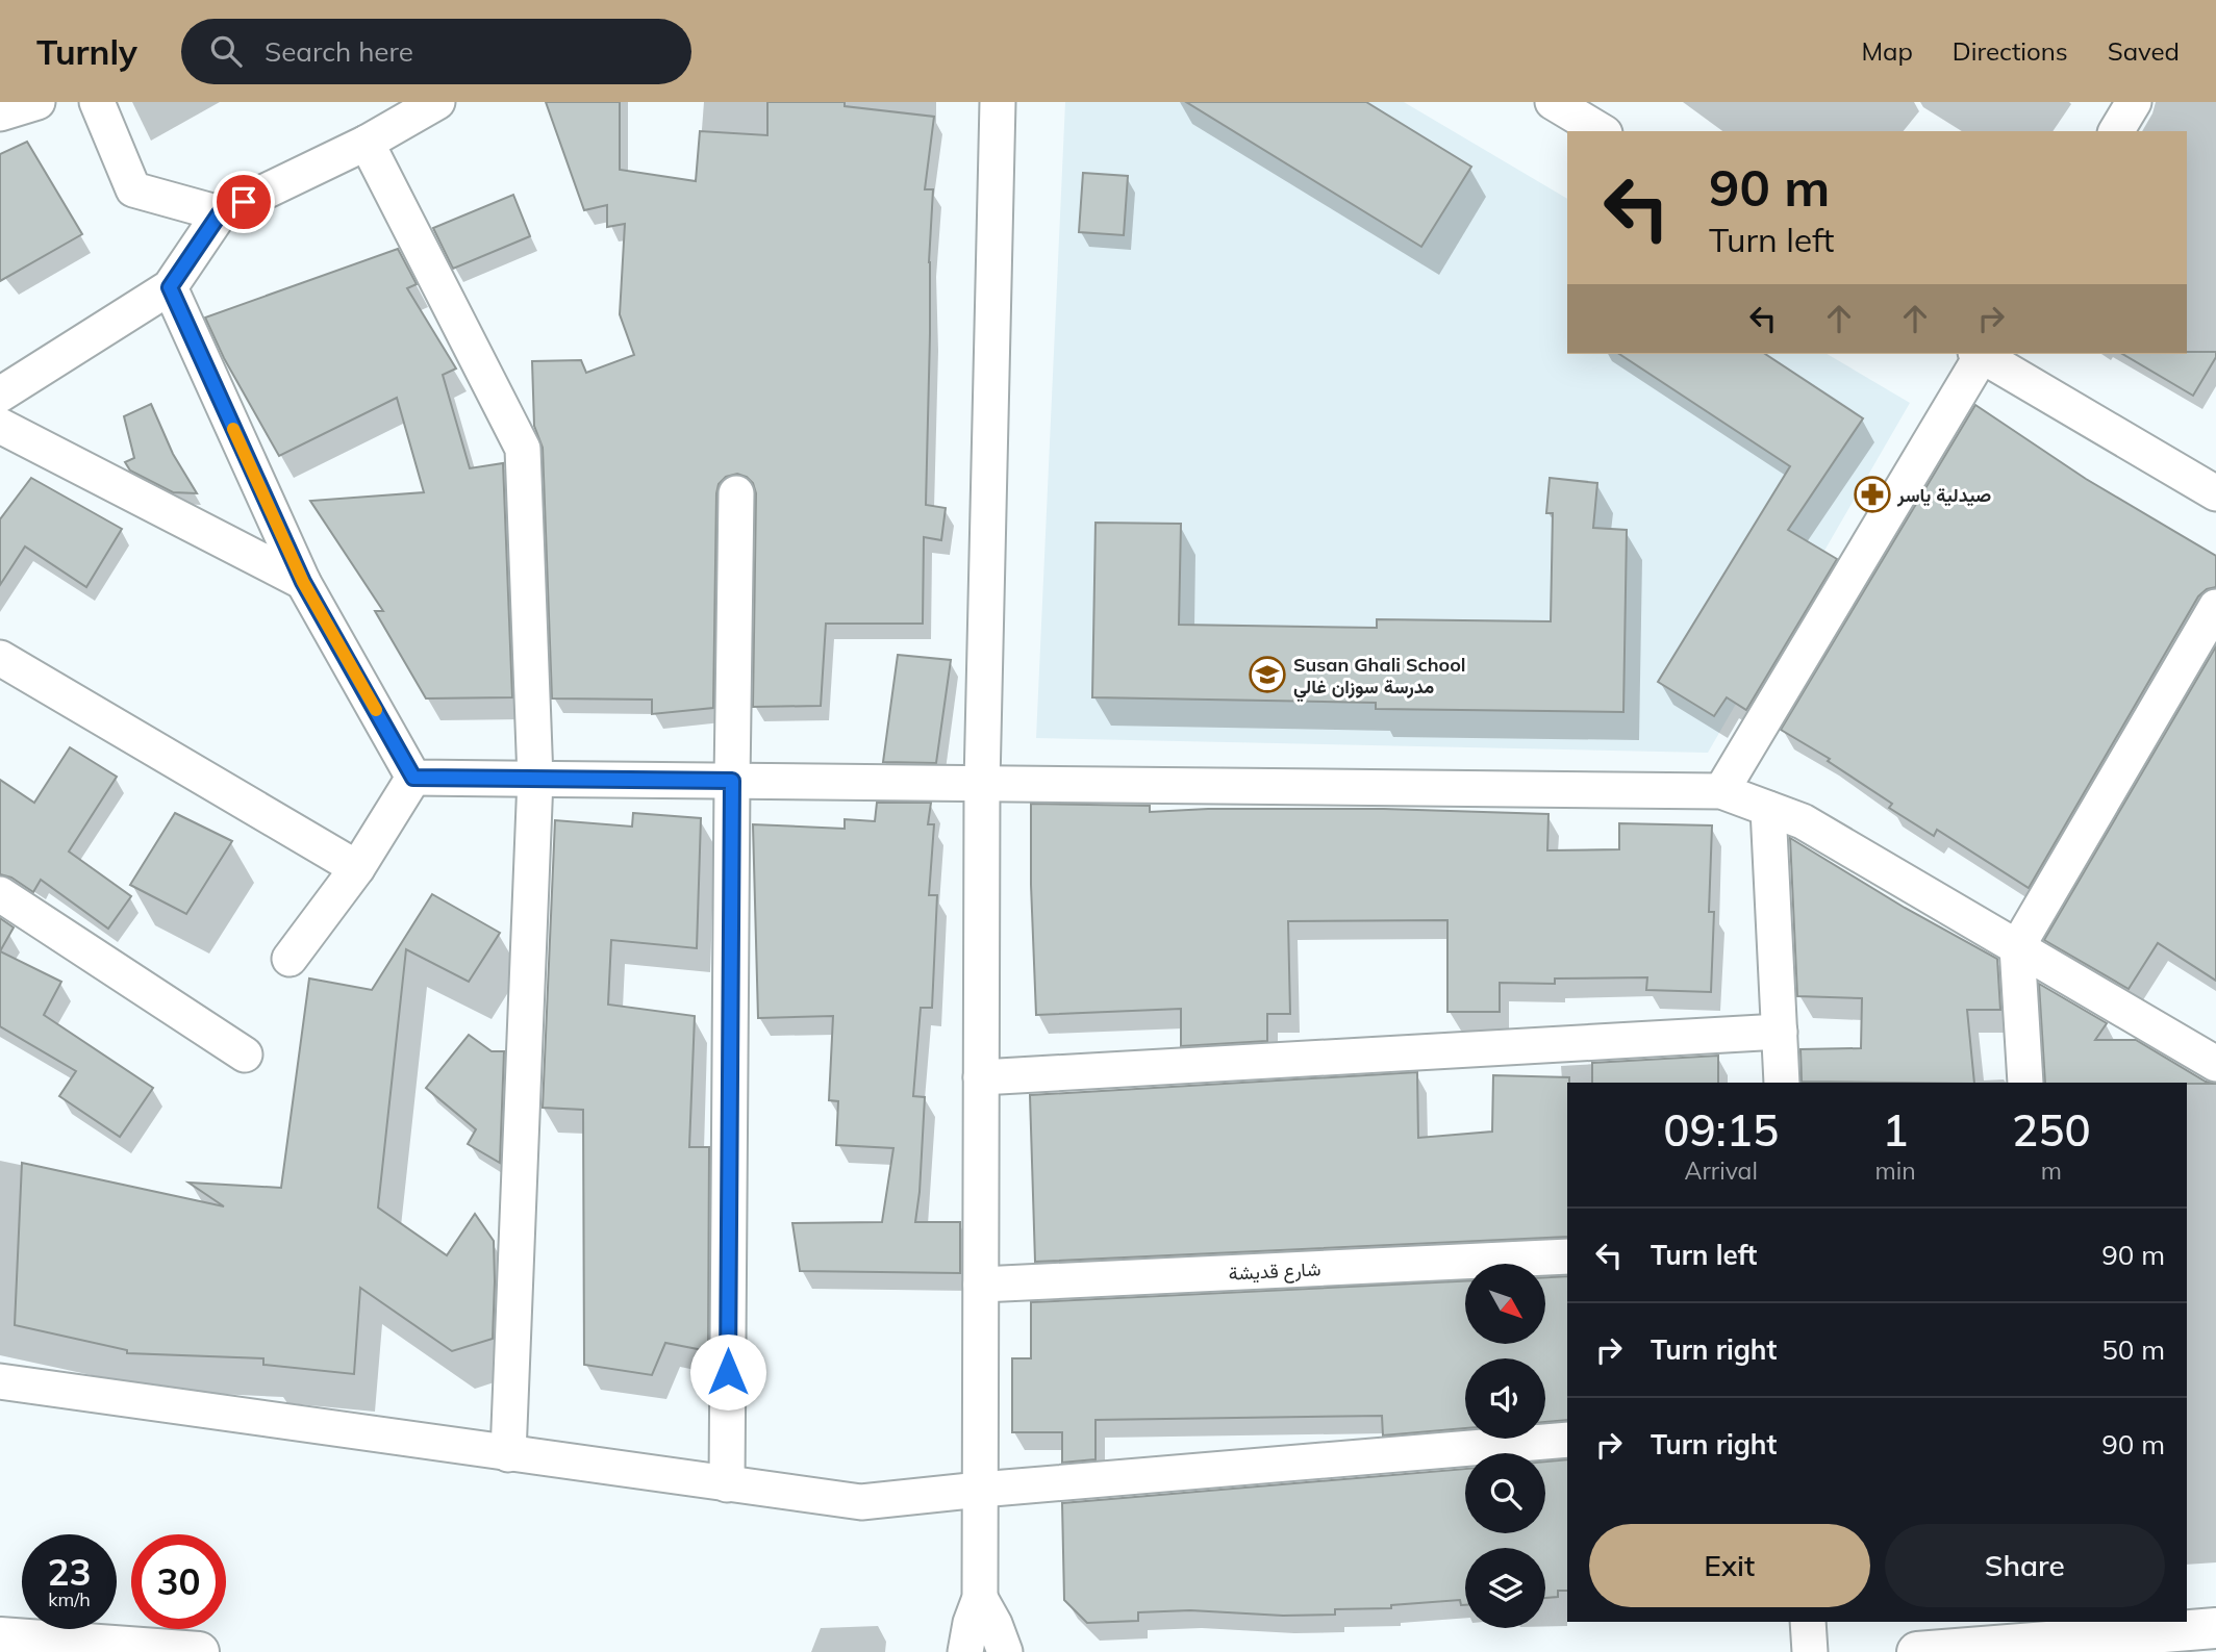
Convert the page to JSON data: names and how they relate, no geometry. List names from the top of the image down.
{
  "streets": {
    "street": ["شارع قديشة"]
  },
  "places": {
    "pharmacy": ["صيدلية ياسر"],
    "school or university": ["Susan Ghali School مدرسة سوزان غالي"]
  },
  "north": "bottom right",
  "page": {
    "header": "Turnly",
    "search": "Search here",
    "nav": ["Map", "Directions", "Saved"],
    "turn": ["90 m", "Turn left"],
    "eta": [
      "09:15",
      "Arrival",
      "1",
      "min",
      "250",
      "m"
    ],
    "list": [
      {
        "name": "Turn left",
        "value": "90 m"
      },
      {
        "name": "Turn right",
        "value": "50 m"
      },
      {
        "name": "Turn right",
        "value": "90 m"
      }
    ],
    "buttons": ["Exit", "Share"],
    "speed": "23 km/h",
    "limit": "30"
  }
}
